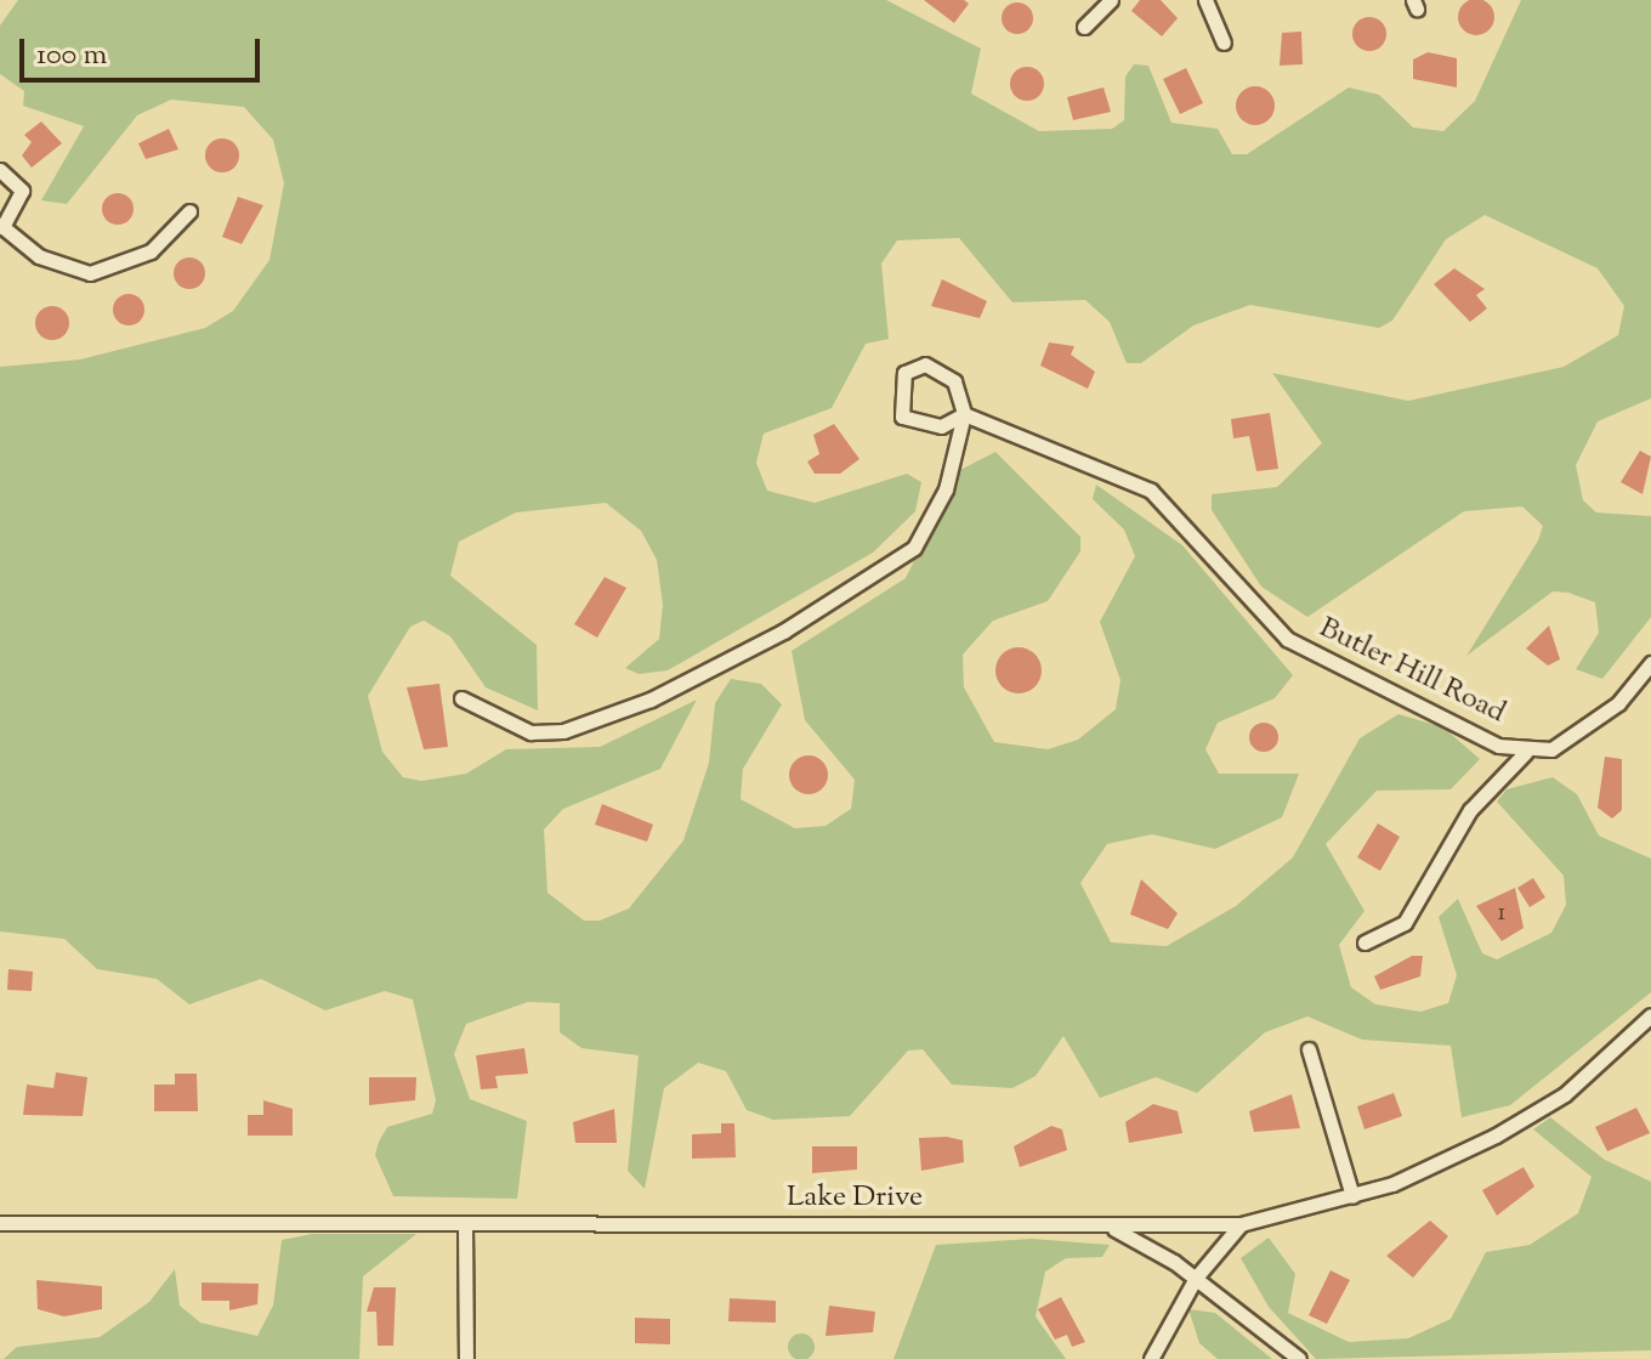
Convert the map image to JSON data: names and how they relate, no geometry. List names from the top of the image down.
{
  "streets": {
    "street": ["Butler Hill Road", "Lake Drive"]
  },
  "house_numbers": ["1"],
  "scale_bar": "100 m"
}
